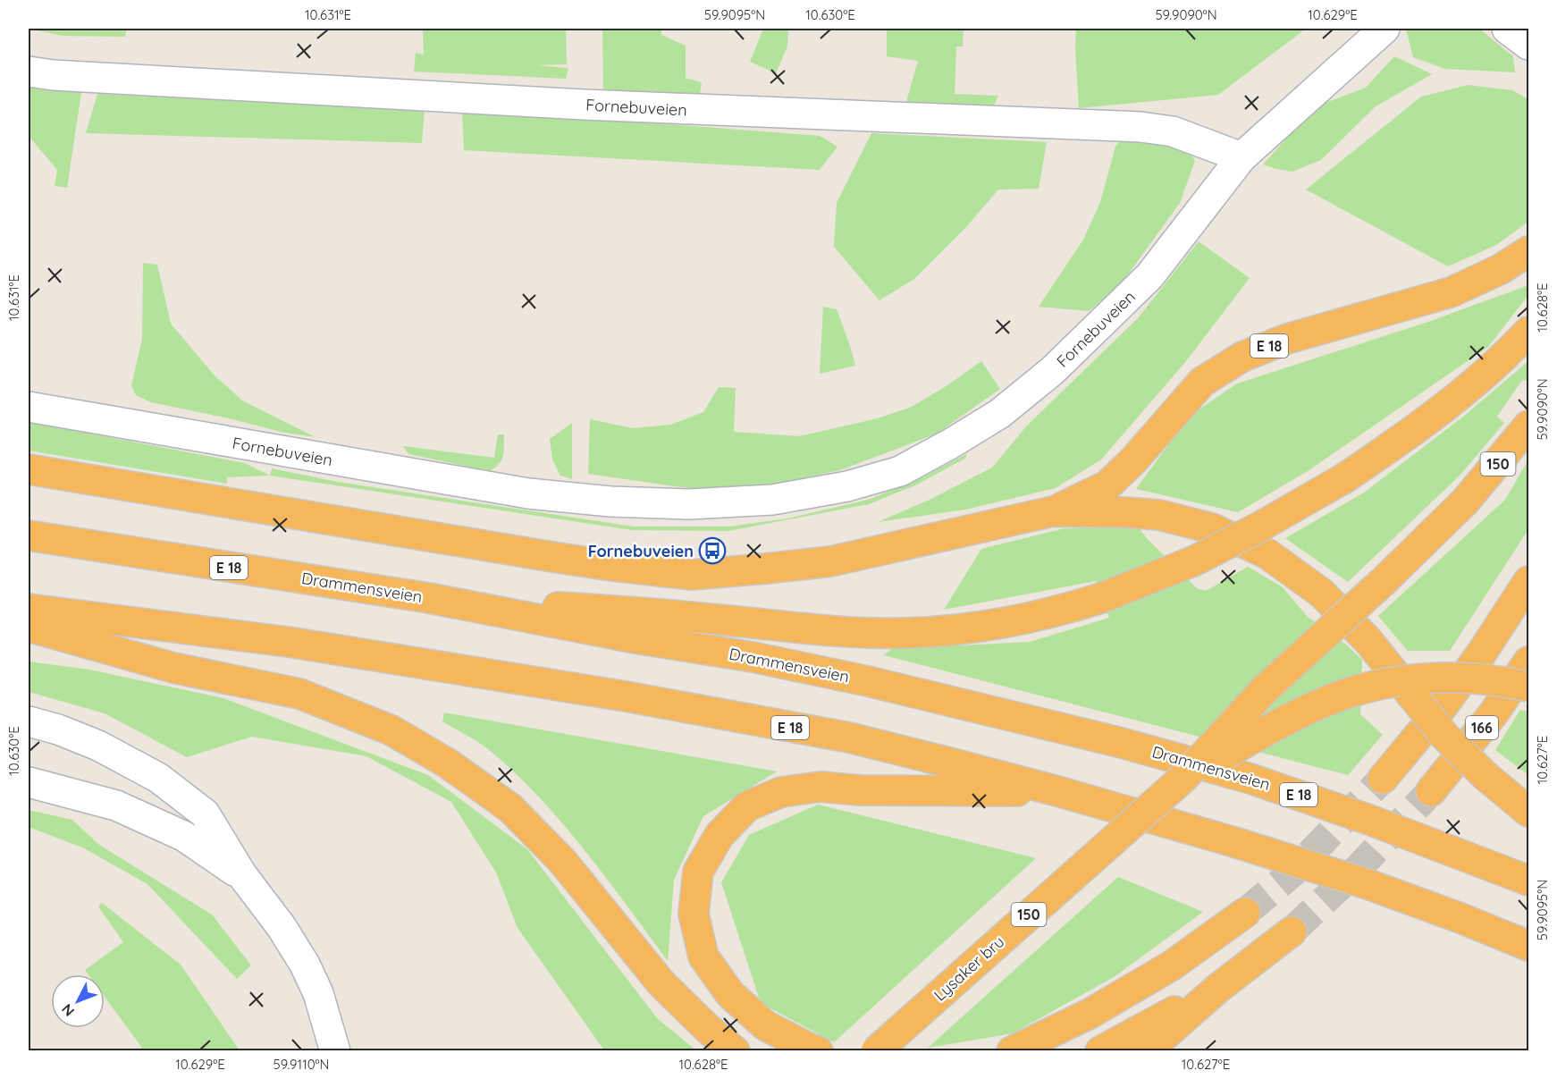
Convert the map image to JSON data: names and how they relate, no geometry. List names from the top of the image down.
{
  "streets": {
    "highway": [
      "E 18",
      "150",
      "Drammensveien",
      "166",
      "Lysaker bru"
    ],
    "street": ["Fornebuveien"]
  },
  "crossings": [
    ["E 18", "Drammensveien"],
    ["150", "Lysaker bru"]
  ],
  "places": {
    "bus stop": ["Fornebuveien"]
  },
  "north": "bottom left",
  "coordinates": [
    "10.631°E",
    "59.9095°N",
    "10.630°E",
    "59.9090°N",
    "10.629°E",
    "10.628°E",
    "10.627°E",
    "59.9110°N"
  ]
}
